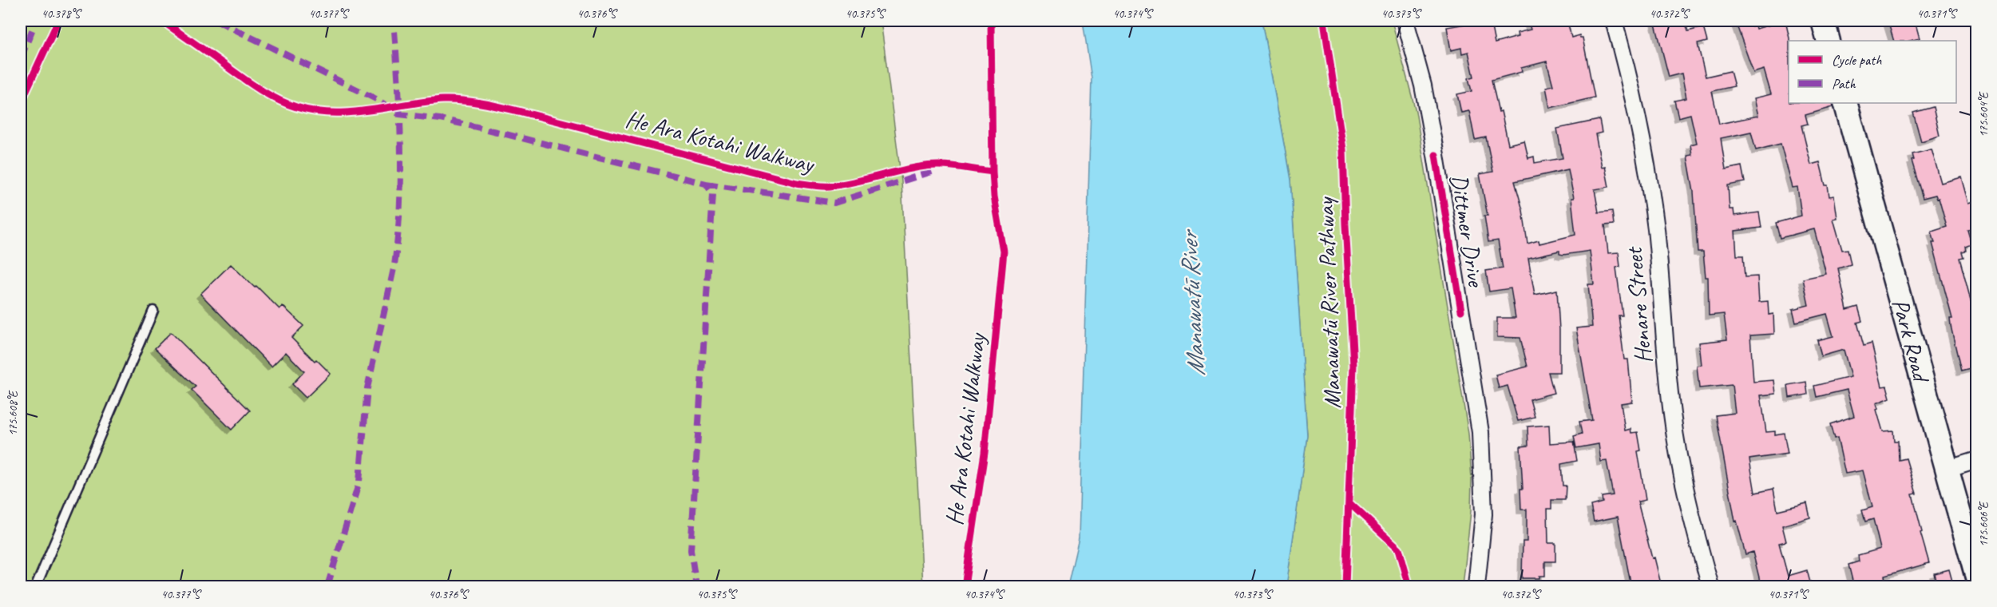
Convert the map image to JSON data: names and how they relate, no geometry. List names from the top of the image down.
{
  "streets": {
    "main road": ["Park Road"],
    "street": ["Dittmer Drive", "Henare Street"],
    "cycle path": ["He Ara Kotahi Walkway", "Manawatū River Pathway"]
  },
  "water": ["Manawatū River"],
  "legend": ["Cycle path", "Path"],
  "coordinates": [
    "40.378°S",
    "40.377°S",
    "40.376°S",
    "40.375°S",
    "40.374°S",
    "40.373°S",
    "40.372°S",
    "40.371°S",
    "175.604°E",
    "175.608°E",
    "175.606°E"
  ]
}
